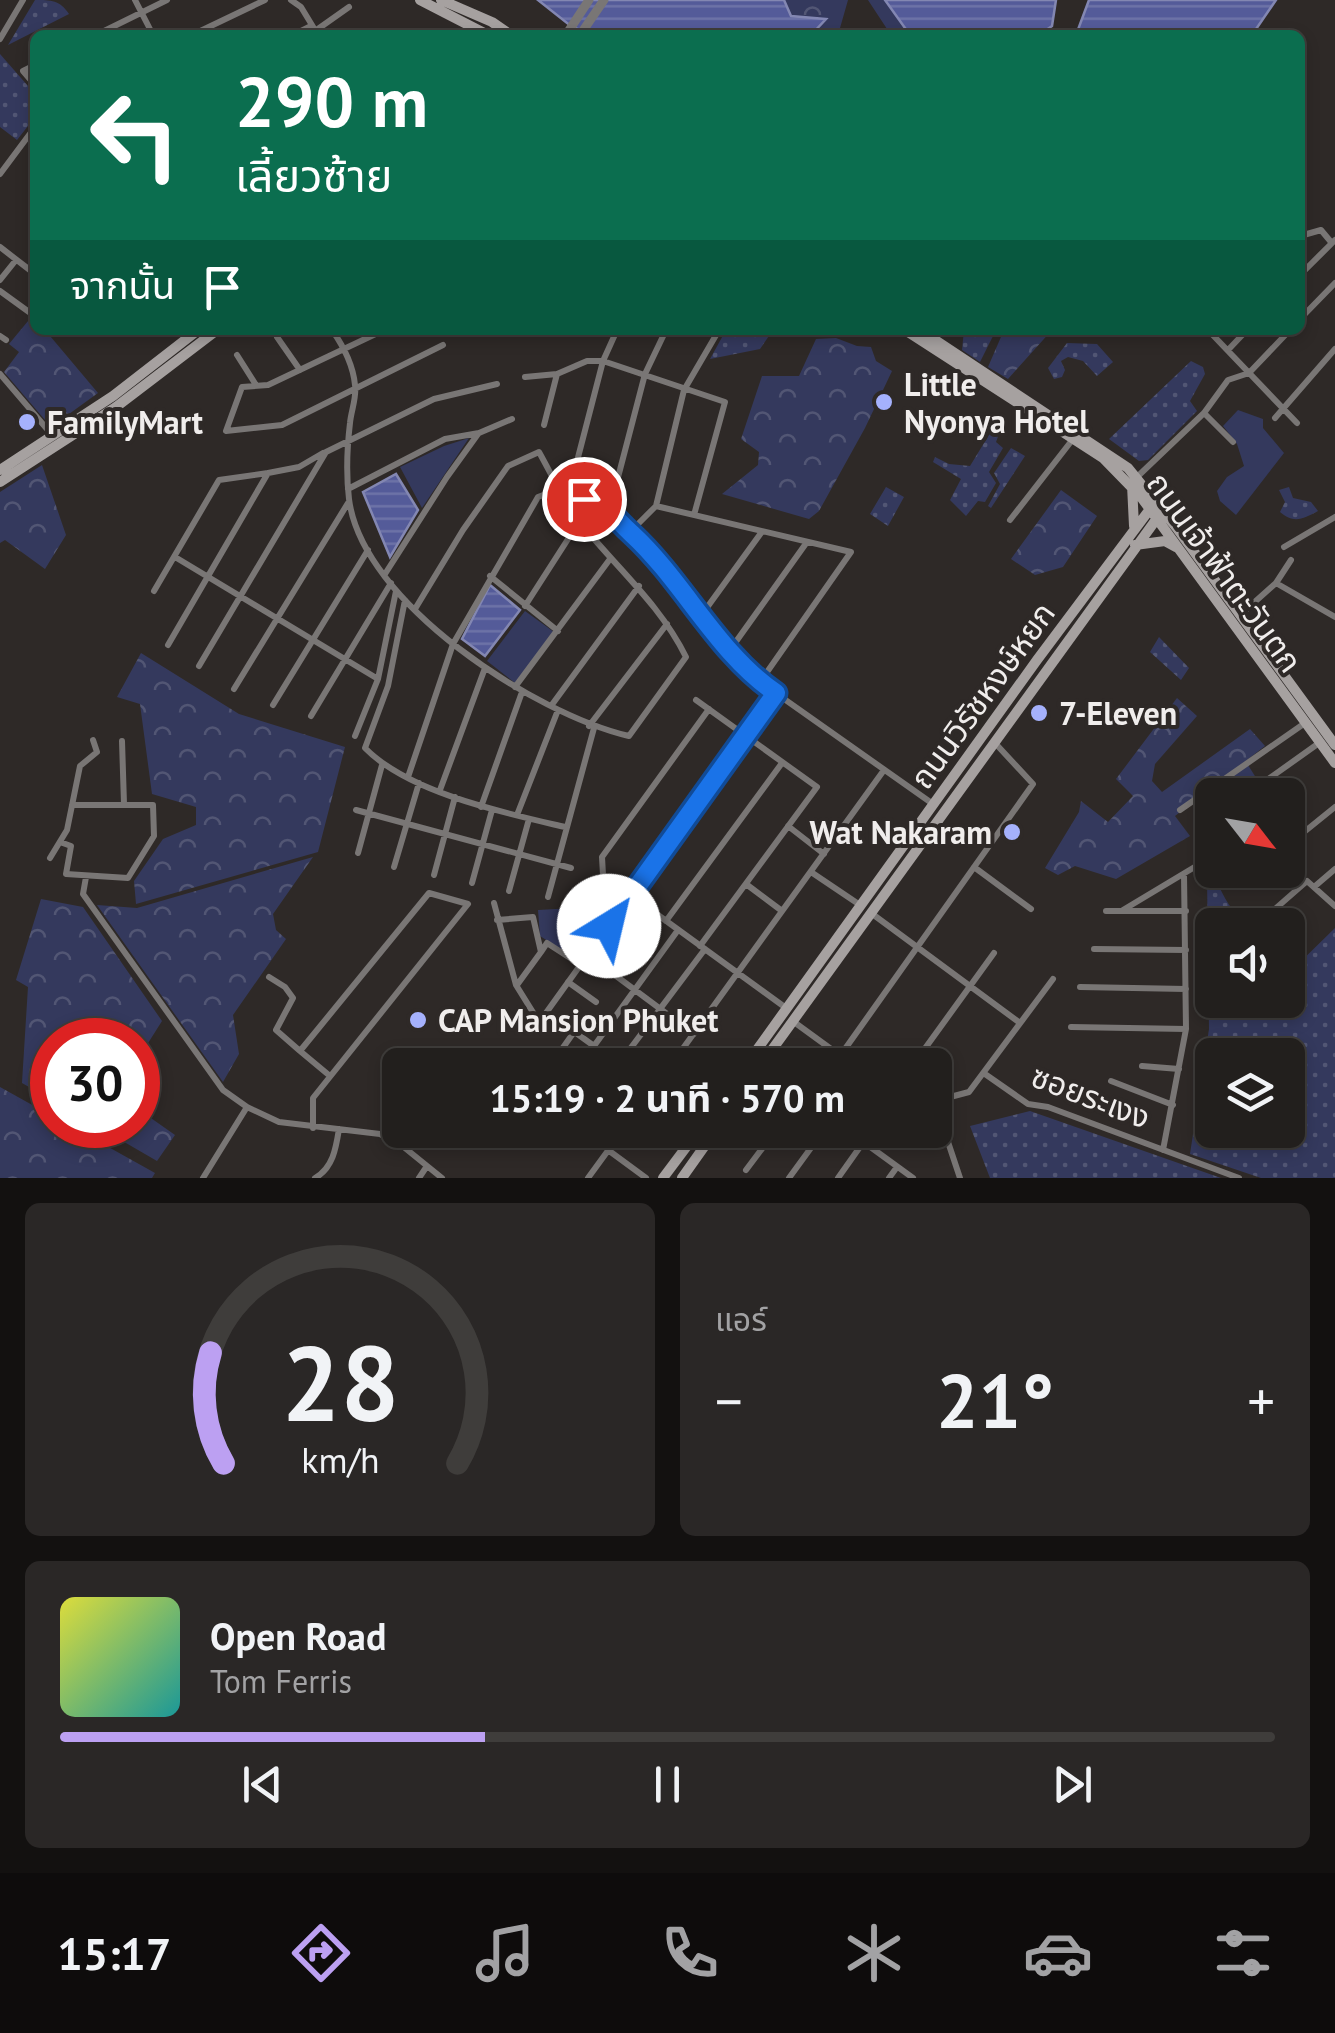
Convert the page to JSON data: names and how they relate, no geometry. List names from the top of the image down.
{
  "streets": {
    "main road": ["ถนนเจ้าฟ้าตะวันตก", "ถนนวิรัชหงษ์หยก"],
    "street": ["ซอยระเงง"]
  },
  "crossings": [
    ["ถนนเจ้าฟ้าตะวันตก", "ถนนวิรัชหงษ์หยก"]
  ],
  "places": [
    "Little Nyonya Hotel",
    "FamilyMart",
    "7-Eleven",
    "Wat Nakaram",
    "CAP Mansion Phuket"
  ],
  "north": "bottom right",
  "page": {
    "turn": ["290 m", "เลี้ยวซ้าย"],
    "then": "จากนั้น",
    "limit": "30",
    "trip": "15:19 · 2 นาที · 570 m",
    "tile": "แอร์",
    "heat": ["−", "21°", "+"],
    "song": ["Open Road", "Tom Ferris"],
    "tabs": "15:17",
    "gauge": ["28", "km/h"]
  }
}
